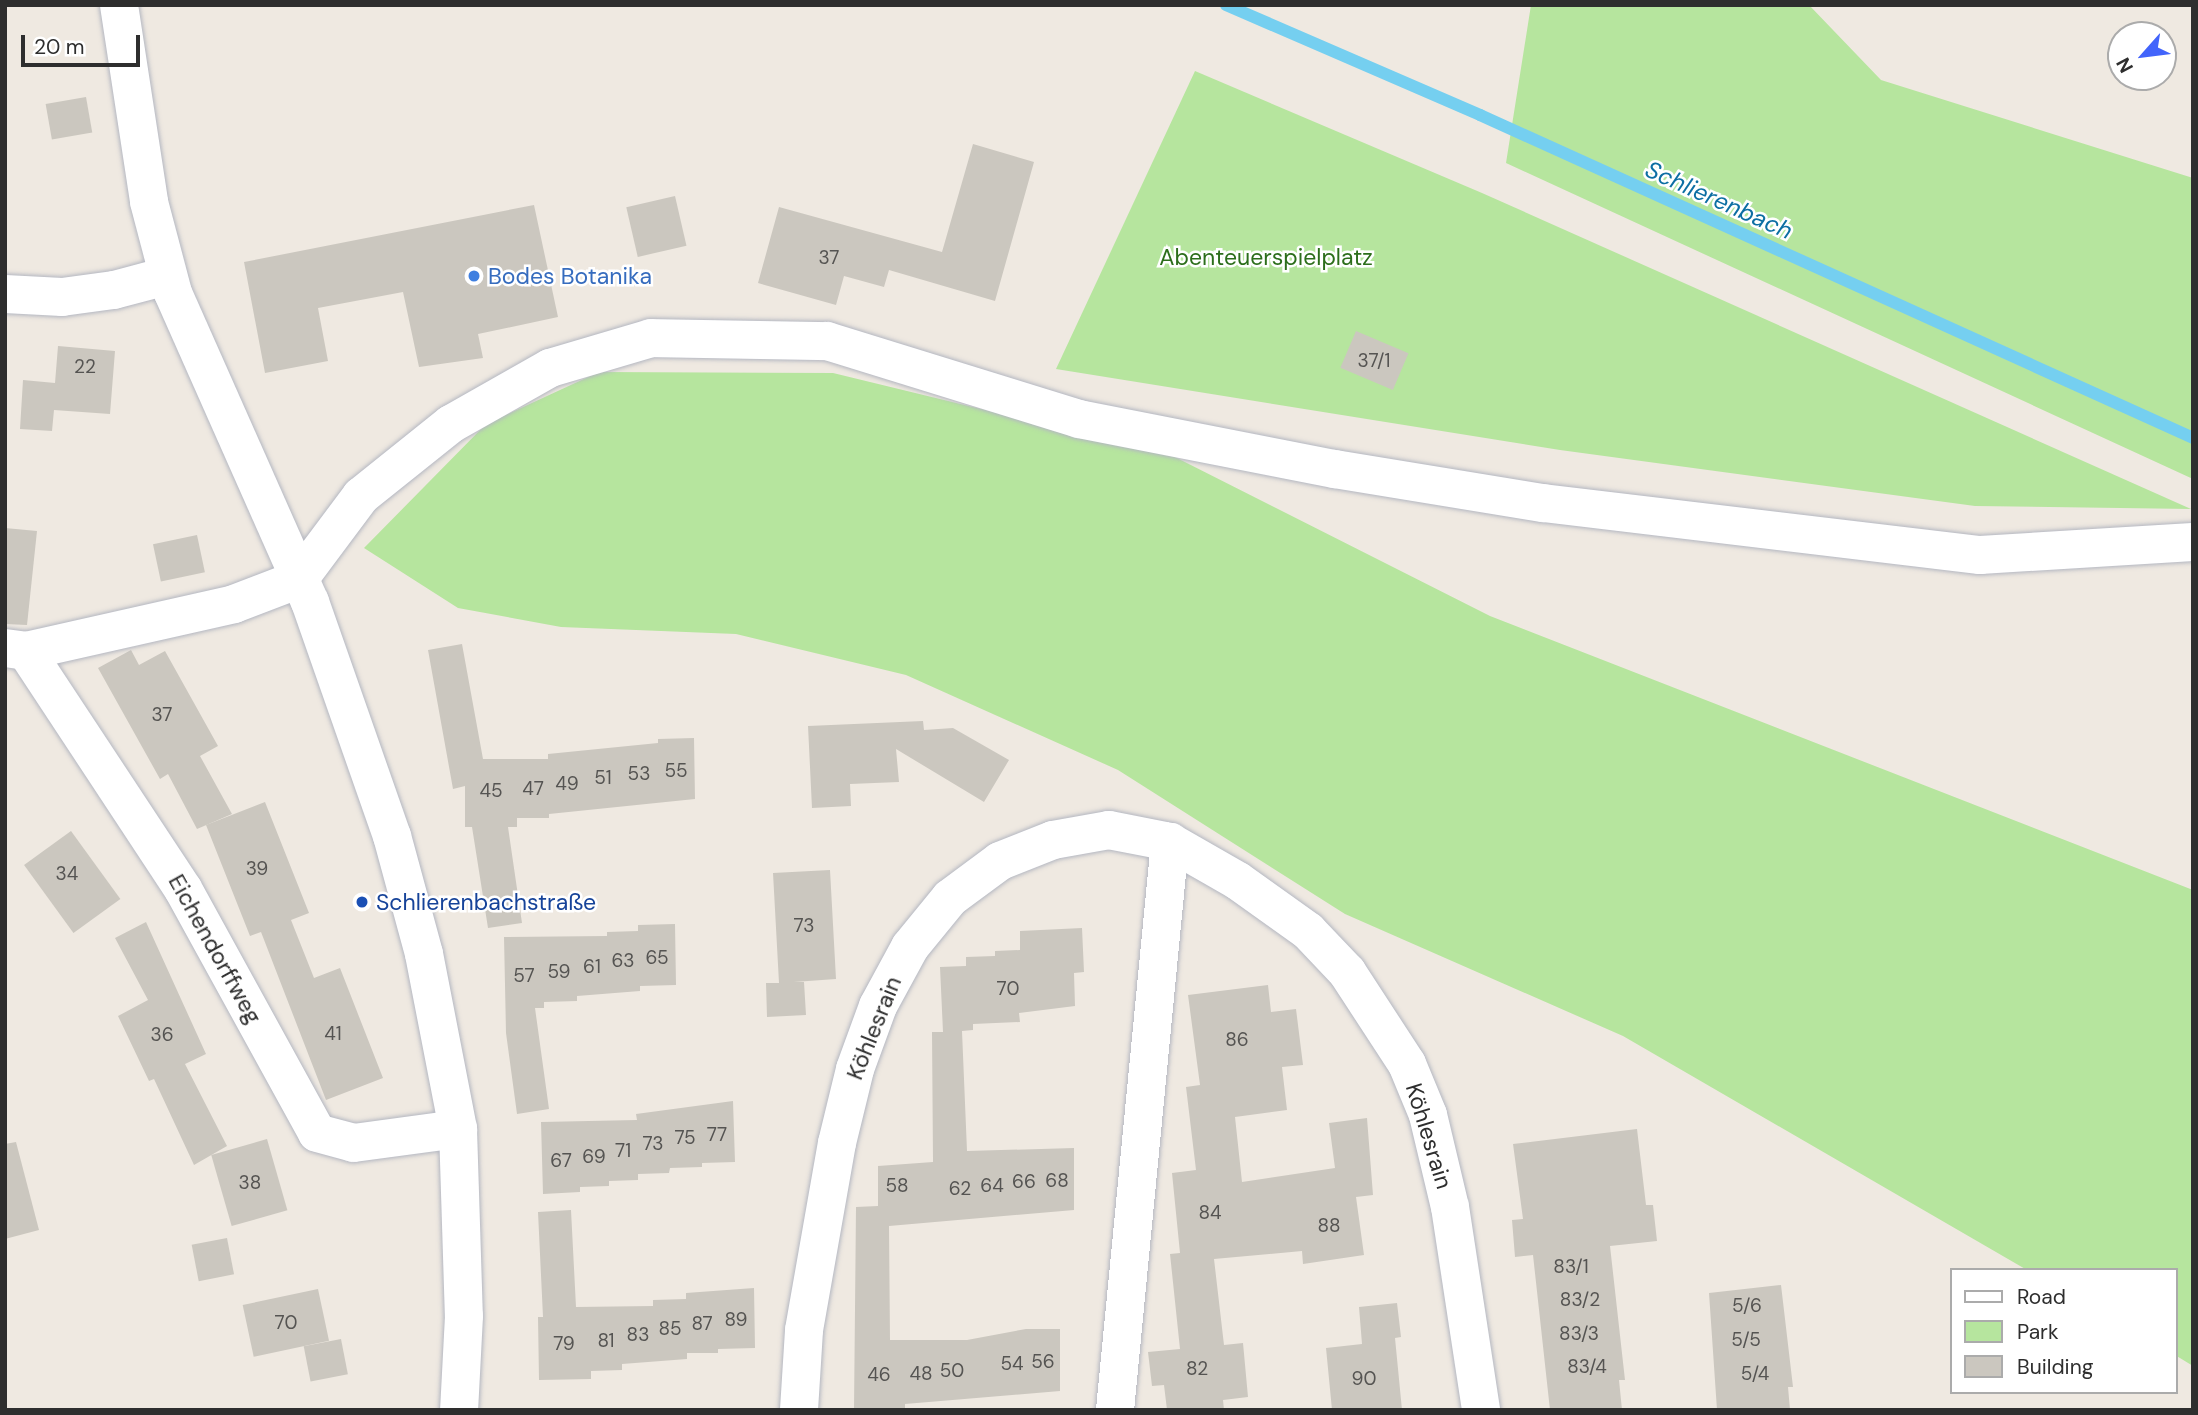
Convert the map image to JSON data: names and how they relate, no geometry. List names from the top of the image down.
{
  "streets": {
    "street": ["Eichendorffweg", "Köhlesrain"]
  },
  "water": ["Schlierenbach"],
  "parks": ["Abenteuerspielplatz"],
  "places": ["Bodes Botanika", "Schlierenbachstraße"],
  "house_numbers": [
    "37",
    "37/1",
    "22",
    "37",
    "55",
    "53",
    "51",
    "49",
    "47",
    "45",
    "39",
    "34",
    "73",
    "65",
    "63",
    "61",
    "59",
    "57",
    "70",
    "41",
    "36",
    "86",
    "77",
    "75",
    "73",
    "71",
    "69",
    "67",
    "68",
    "66",
    "38",
    "58",
    "64",
    "62",
    "84",
    "88",
    "83/1",
    "83/2",
    "5/6",
    "89",
    "70",
    "87",
    "85",
    "83/3",
    "83",
    "5/5",
    "81",
    "79",
    "56",
    "54",
    "83/4",
    "82",
    "50",
    "48",
    "5/4",
    "46",
    "90"
  ],
  "legend": ["Road", "Park", "Building"],
  "scale_bar": "20 m",
  "north": "bottom left"
}
